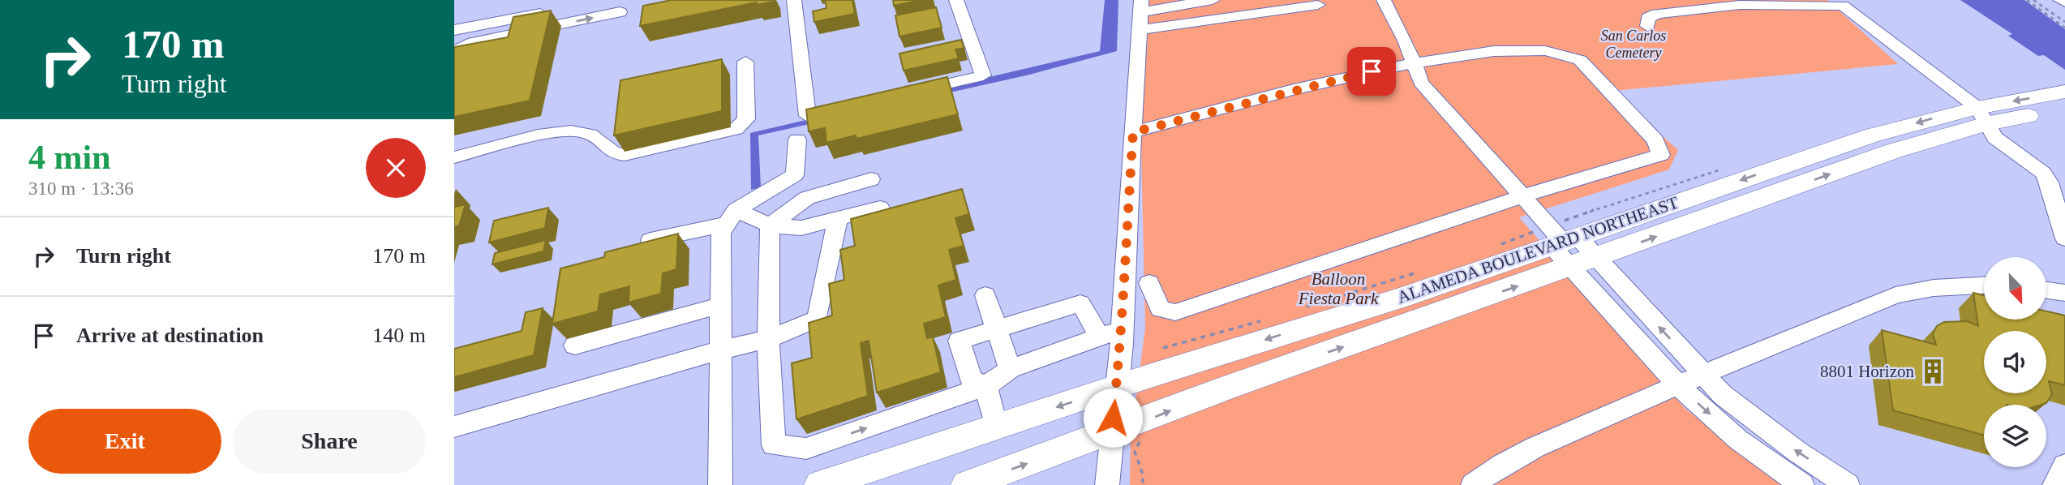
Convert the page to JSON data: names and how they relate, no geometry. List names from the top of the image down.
{
  "streets": {
    "main road": ["ALAMEDA BOULEVARD NORTHEAST"]
  },
  "parks": ["San Carlos Cemetery", "Balloon Fiesta Park"],
  "places": {
    "building": ["8801 Horizon"]
  },
  "north": "bottom right",
  "page": {
    "turn": ["170 m", "Turn right"],
    "heading": ["4 min", "310 m · 13:36"],
    "list": [
      {
        "name": "Turn right",
        "value": "170 m"
      },
      {
        "name": "Arrive at destination",
        "value": "140 m"
      }
    ],
    "buttons": ["Exit", "Share"]
  }
}
